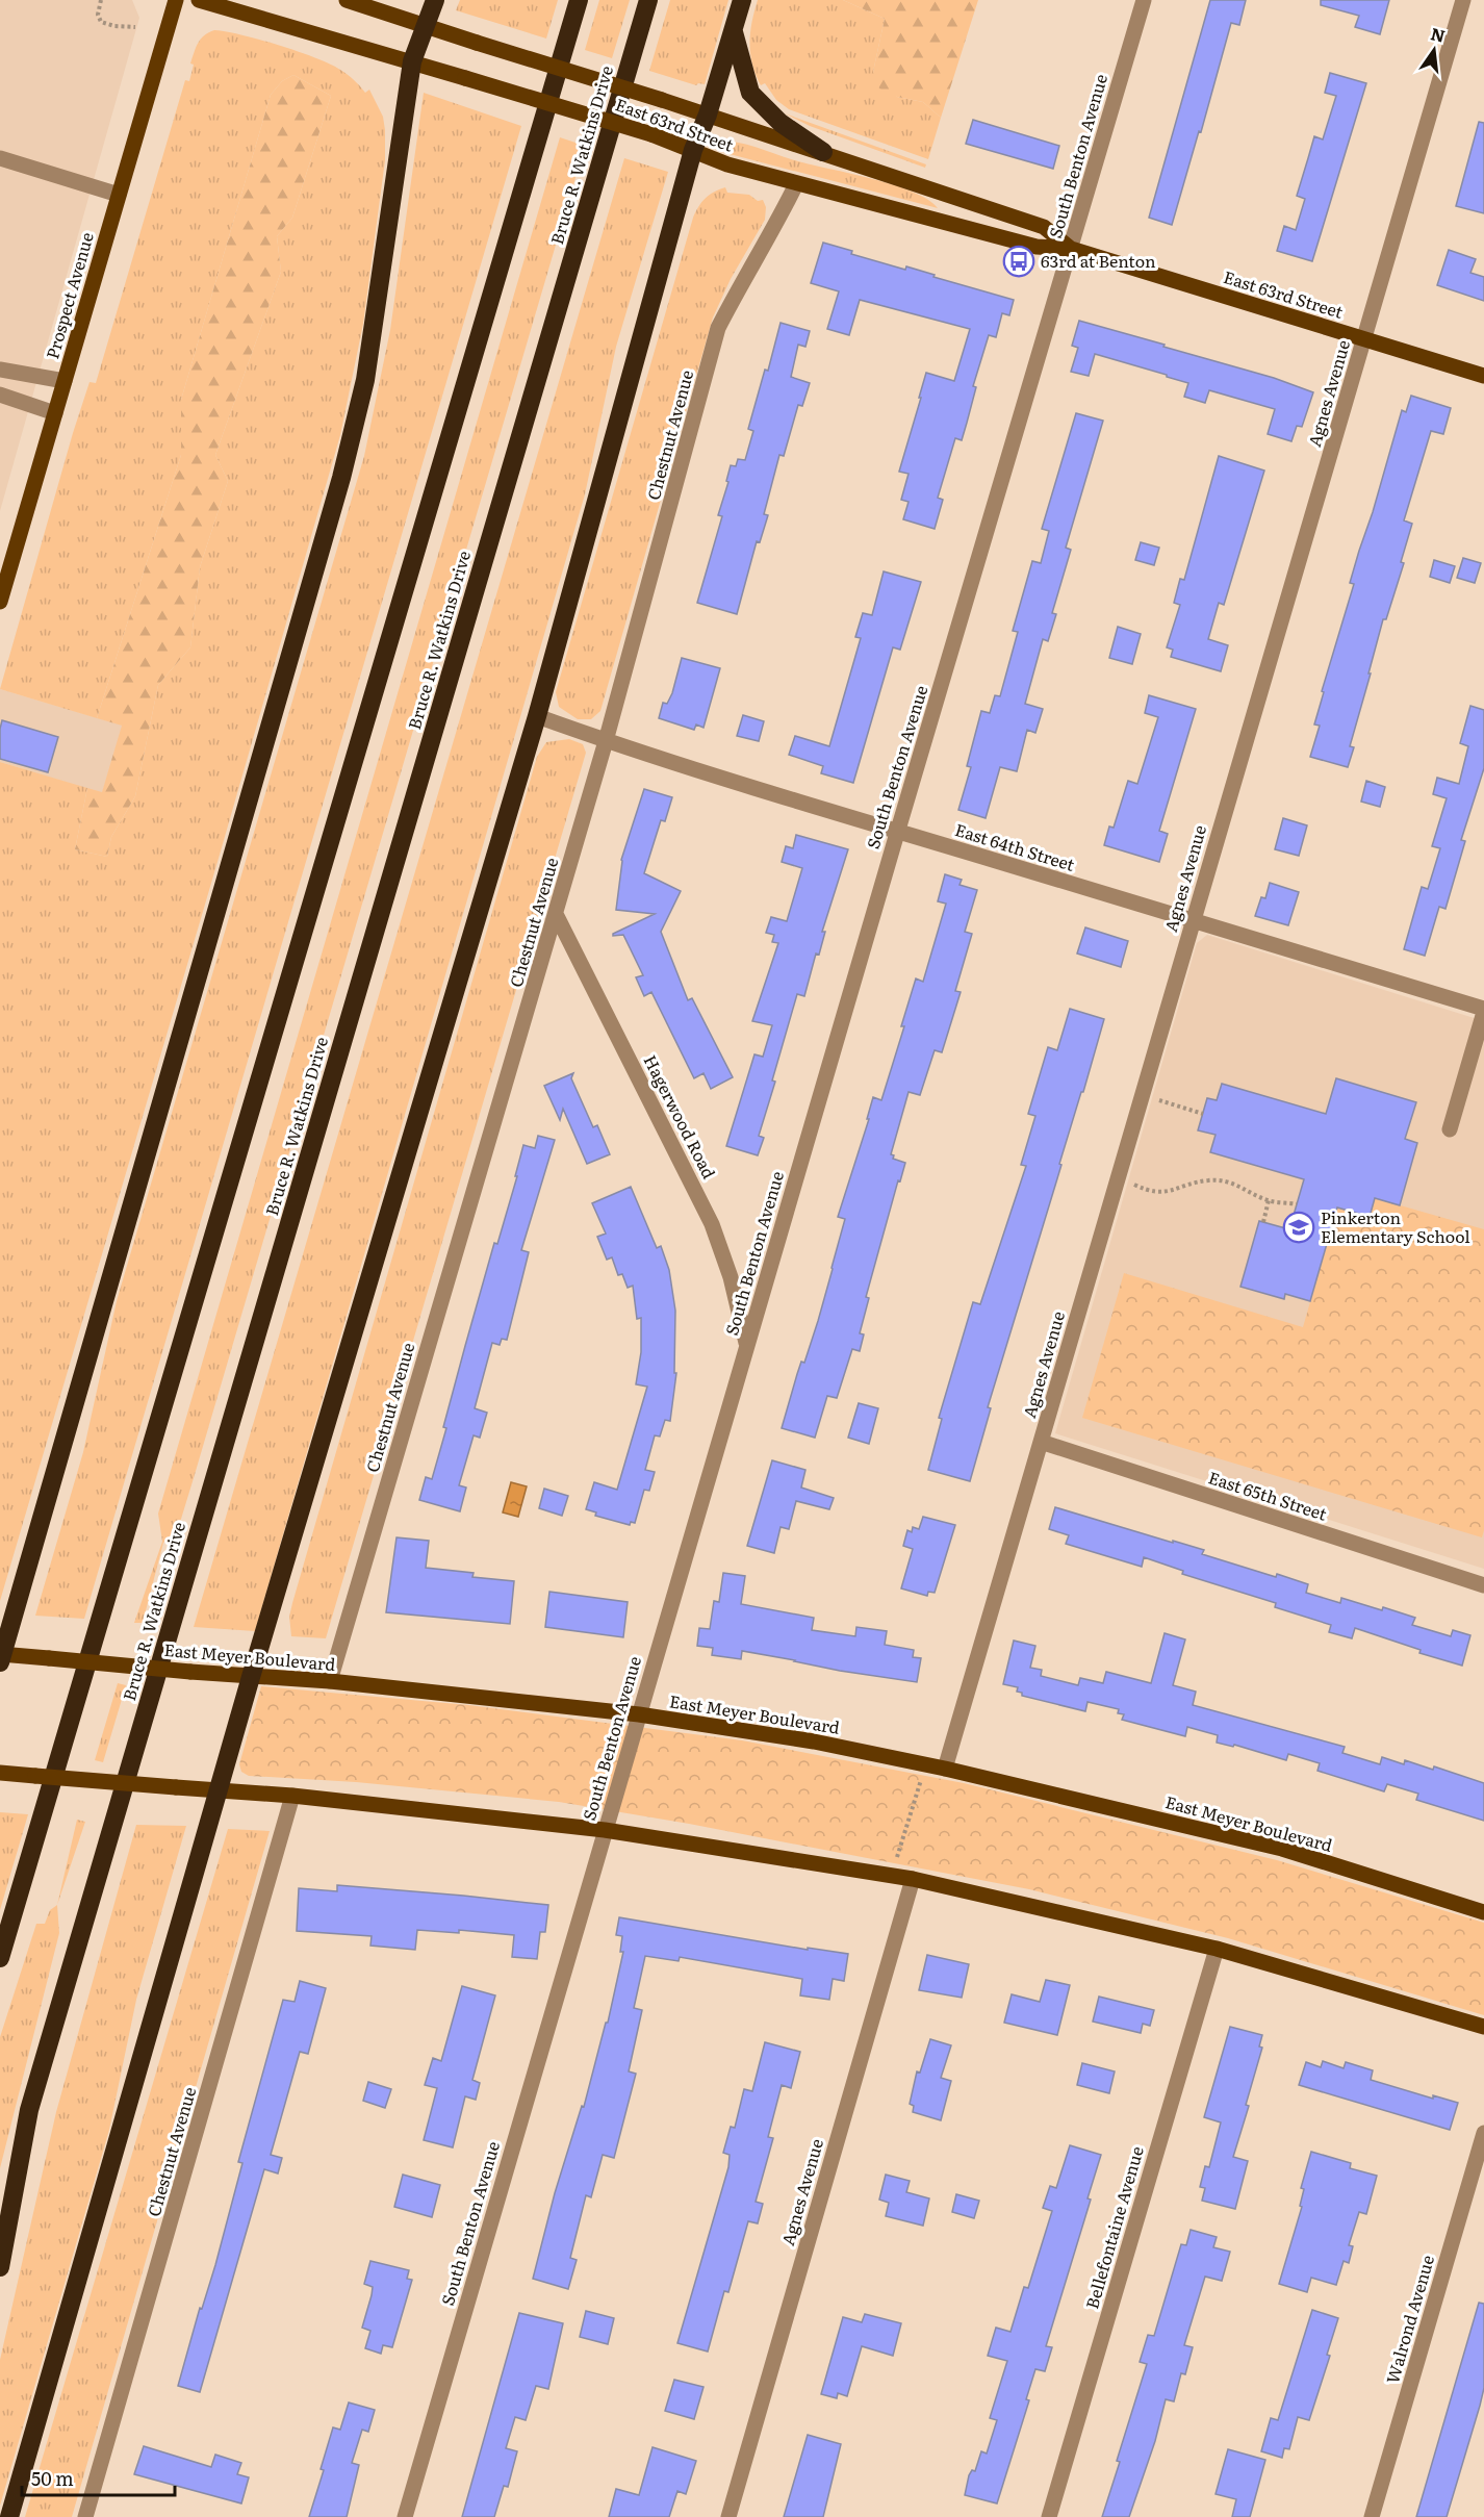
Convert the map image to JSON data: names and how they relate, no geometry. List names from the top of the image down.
{
  "streets": {
    "highway": ["Bruce R. Watkins Drive"],
    "main road": ["East 63rd Street", "Prospect Avenue", "East Meyer Boulevard"],
    "street": [
      "South Benton Avenue",
      "Agnes Avenue",
      "Chestnut Avenue",
      "East 64th Street",
      "Hagerwood Road",
      "East 65th Street",
      "Bellefontaine Avenue",
      "Walrond Avenue"
    ]
  },
  "crossings": [
    ["East 63rd Street", "South Benton Avenue"],
    ["East 63rd Street", "Agnes Avenue"],
    ["East 63rd Street", "Chestnut Avenue"],
    ["South Benton Avenue", "East 64th Street"],
    ["South Benton Avenue", "Hagerwood Road"],
    ["South Benton Avenue", "East Meyer Boulevard"],
    ["Agnes Avenue", "East 64th Street"],
    ["Agnes Avenue", "East 65th Street"],
    ["Agnes Avenue", "East Meyer Boulevard"],
    ["Chestnut Avenue", "East 64th Street"],
    ["Chestnut Avenue", "Hagerwood Road"],
    ["Chestnut Avenue", "East Meyer Boulevard"]
  ],
  "places": {
    "bus stop": ["63rd at Benton"],
    "school or university": ["Pinkerton Elementary School"]
  },
  "scale_bar": "50 m",
  "north": "top"
}
